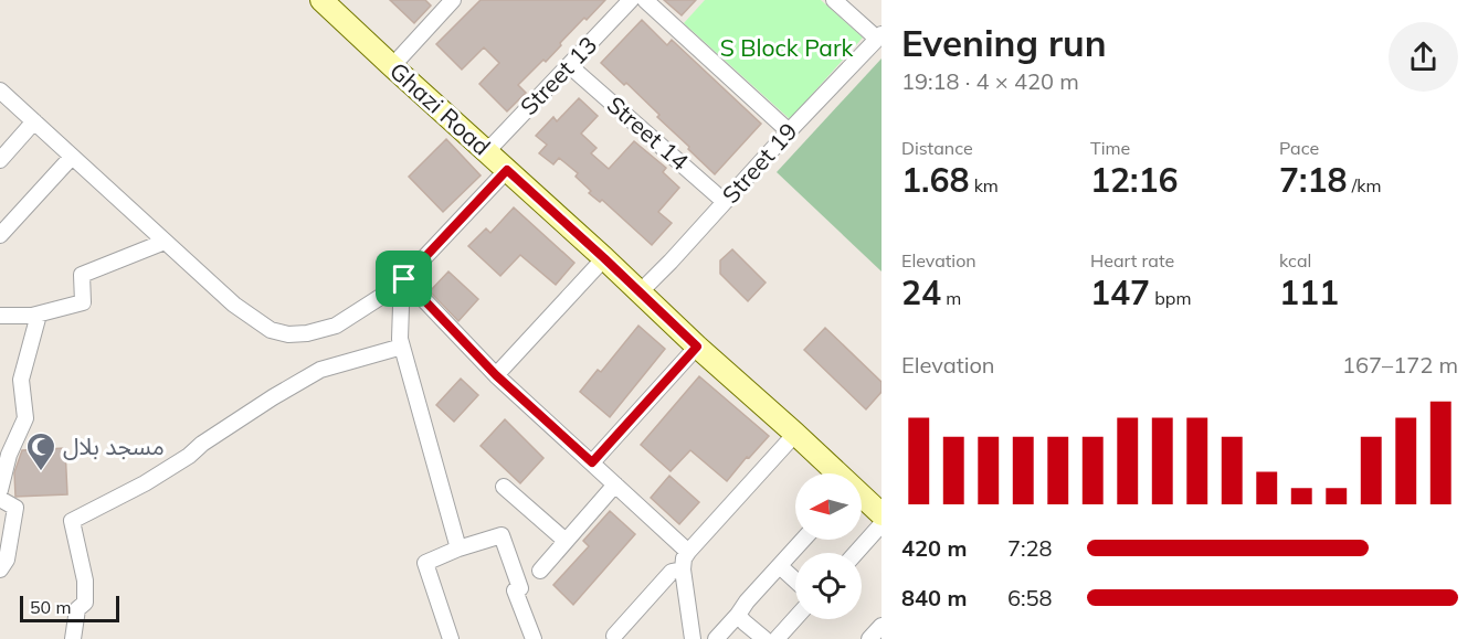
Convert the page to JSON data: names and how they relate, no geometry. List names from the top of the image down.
{
  "streets": {
    "main road": ["Ghazi Road"],
    "street": ["Street 13", "Street 14", "Street 19"]
  },
  "crossings": [
    ["Street 13", "Ghazi Road"],
    ["Street 13", "Street 14"],
    ["Ghazi Road", "Street 19"],
    ["Street 14", "Street 19"]
  ],
  "parks": ["S Block Park"],
  "places": {
    "mosque": ["مسجد بلال"]
  },
  "scale_bar": "50 m",
  "north": "left",
  "page": {
    "heading": ["Evening run", "19:18 · 4 × 420 m"],
    "stats": [
      ["Distance", "1.68 km"],
      ["Time", "12:16"],
      ["Pace", "7:18 /km"],
      ["Elevation", "24 m"],
      ["Heart rate", "147 bpm"],
      ["kcal", "111"]
    ],
    "chart": ["Elevation", "167–172 m"],
    "list": [
      {
        "name": "420 m",
        "note": "7:28"
      },
      {
        "name": "840 m",
        "note": "6:58"
      }
    ],
    "scale": "50 m"
  }
}
